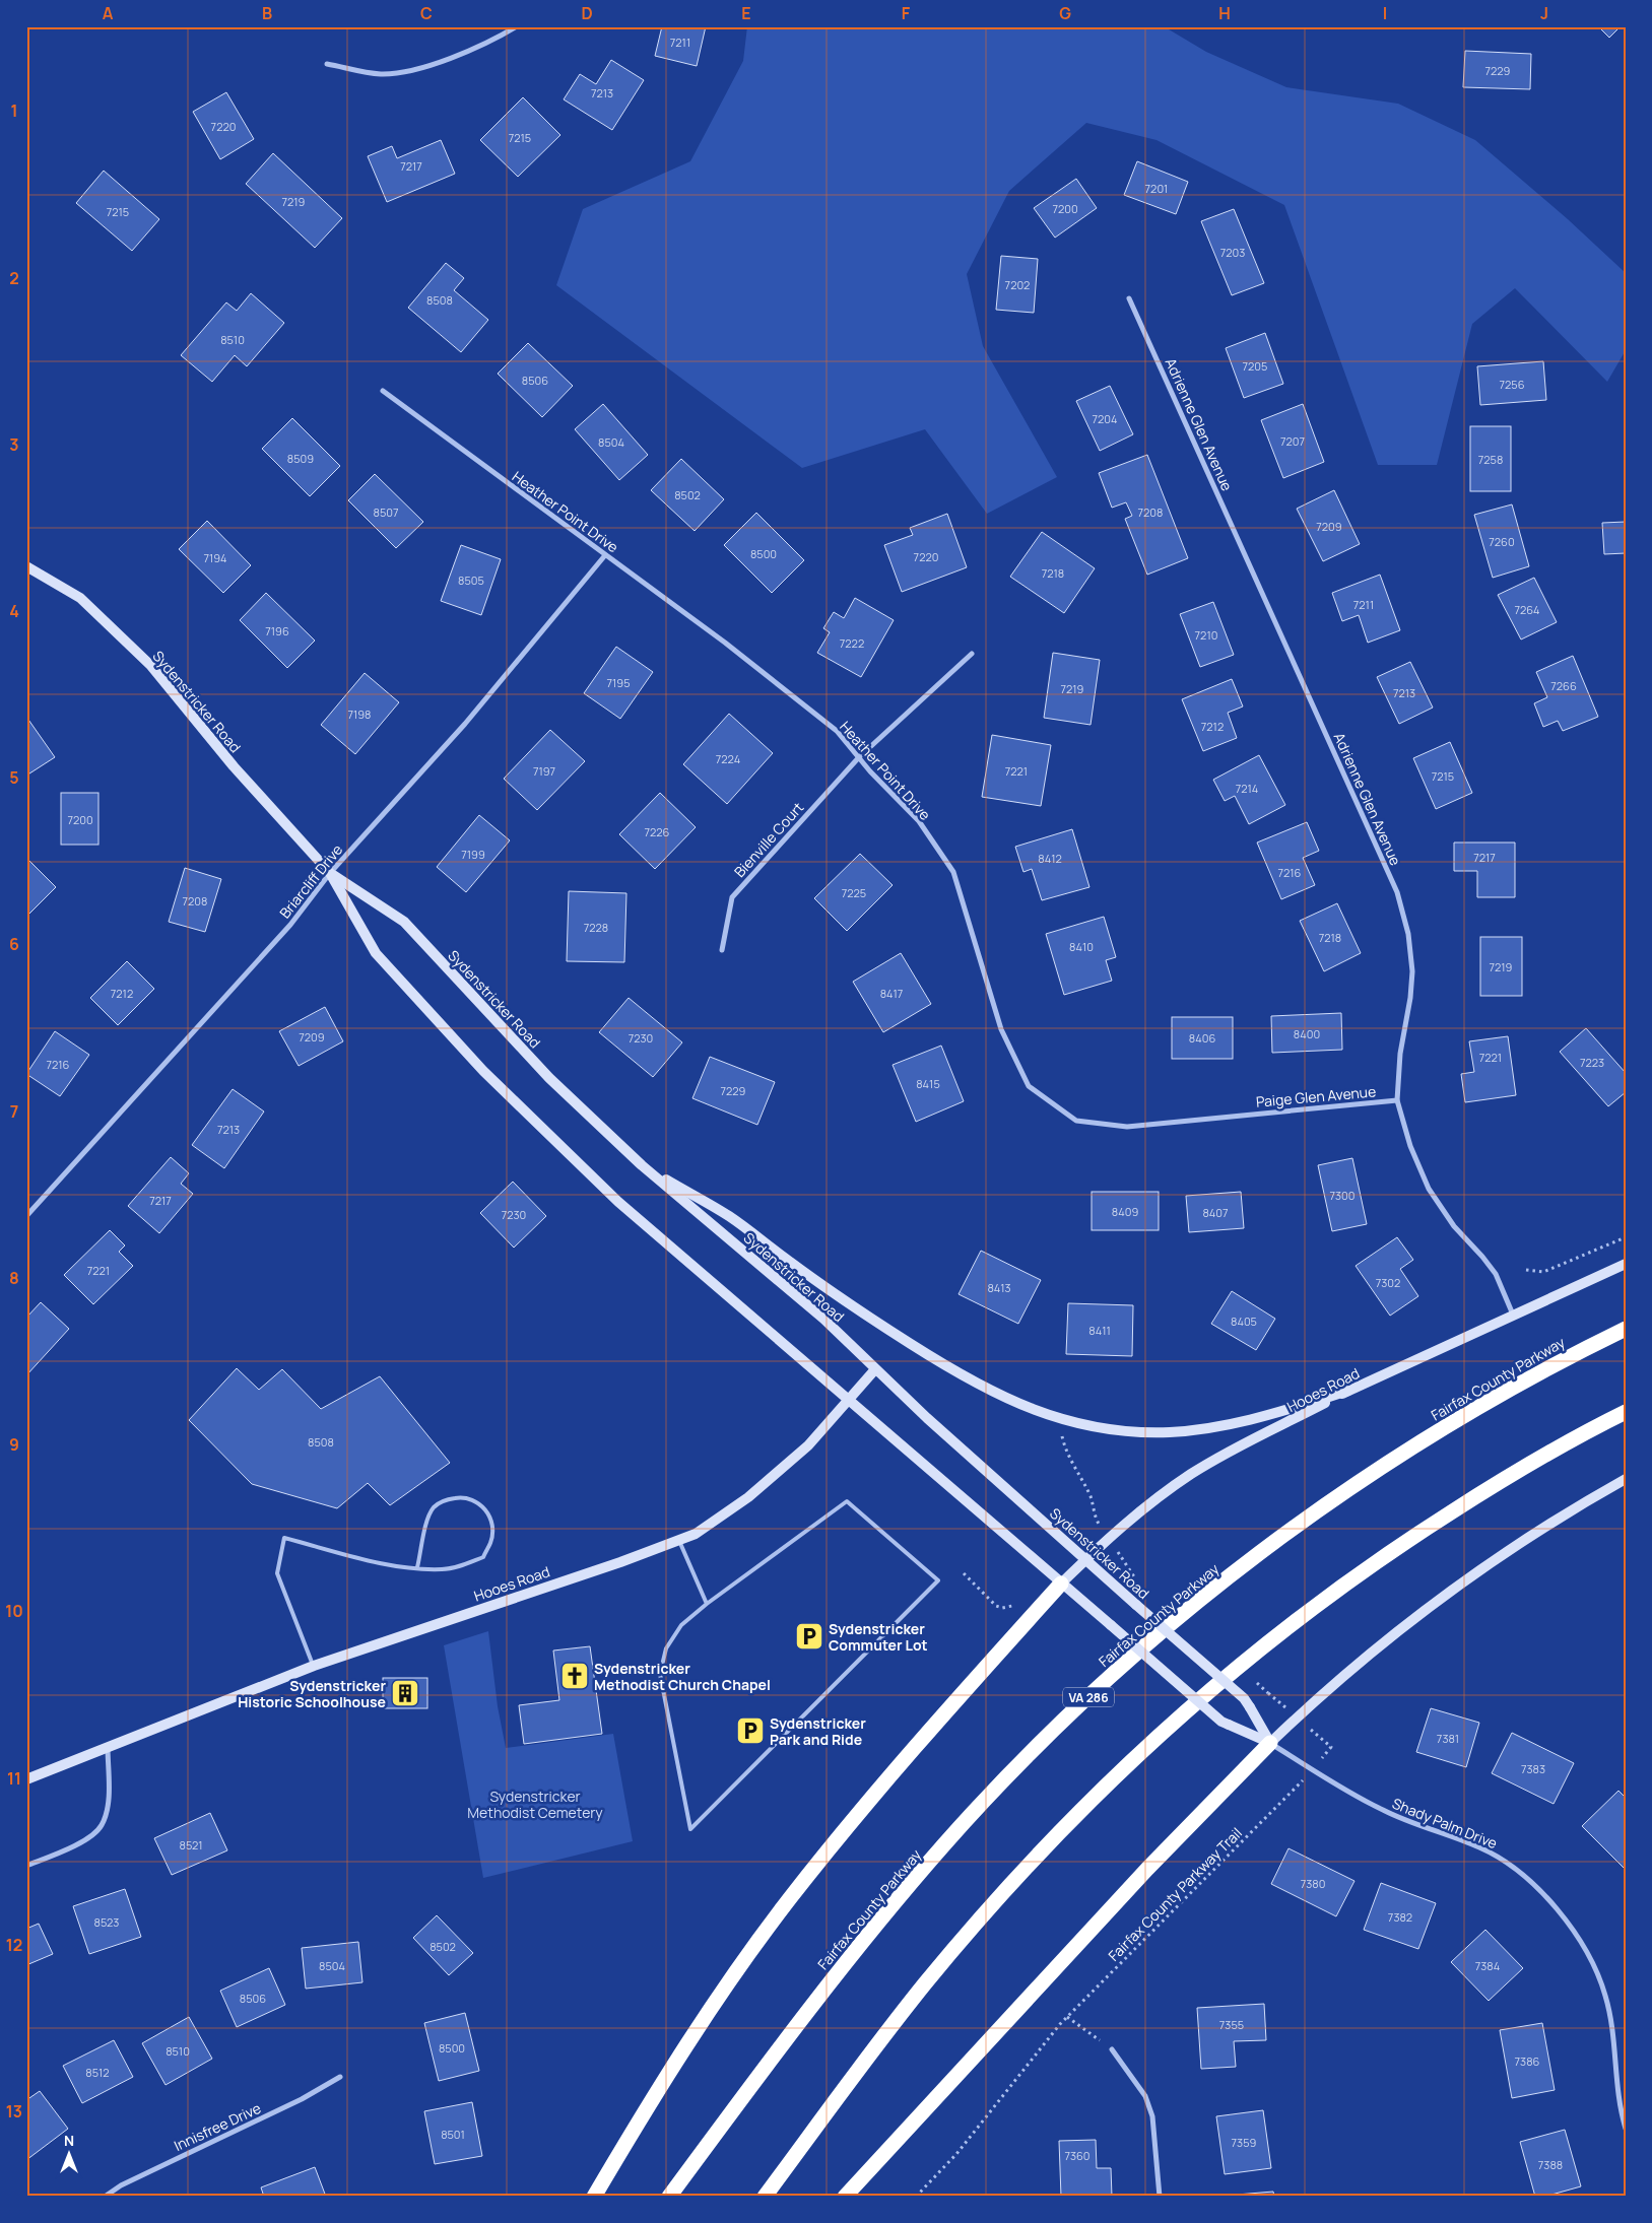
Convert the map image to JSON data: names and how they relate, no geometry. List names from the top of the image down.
{
  "streets": {
    "highway": ["Fairfax County Parkway", "VA 286"],
    "main road": ["Sydenstricker Road", "Hooes Road"],
    "street": [
      "Adrienne Glen Avenue",
      "Heather Point Drive",
      "Bienville Court",
      "Briarcliff Drive",
      "Paige Glen Avenue",
      "Shady Palm Drive",
      "Innisfree Drive"
    ],
    "path": ["Fairfax County Parkway Trail"]
  },
  "crossings": [
    ["Adrienne Glen Avenue", "Paige Glen Avenue"],
    ["Adrienne Glen Avenue", "Hooes Road"],
    ["Heather Point Drive", "Bienville Court"],
    ["Heather Point Drive", "Briarcliff Drive"],
    ["Heather Point Drive", "Paige Glen Avenue"],
    ["Sydenstricker Road", "Briarcliff Drive"],
    ["Sydenstricker Road", "Hooes Road"],
    ["Sydenstricker Road", "Shady Palm Drive"]
  ],
  "parks": ["Sydenstricker Methodist Cemetery"],
  "places": {
    "parking": ["Sydenstricker Commuter Lot", "Sydenstricker Park and Ride"],
    "church": ["Sydenstricker Methodist Church Chapel"],
    "building": ["Sydenstricker Historic Schoolhouse"]
  },
  "house_numbers": [
    "7211",
    "7229",
    "7213",
    "7220",
    "7215",
    "7217",
    "7201",
    "7219",
    "7200",
    "7215",
    "7203",
    "7202",
    "8508",
    "8510",
    "7205",
    "8506",
    "7256",
    "7204",
    "7207",
    "8504",
    "8509",
    "7258",
    "8502",
    "8507",
    "7208",
    "7209",
    "7260",
    "8500",
    "7220",
    "7194",
    "7218",
    "8505",
    "7211",
    "7264",
    "7196",
    "7210",
    "7222",
    "7195",
    "7266",
    "7219",
    "7213",
    "7198",
    "7212",
    "7224",
    "7197",
    "7221",
    "7215",
    "7214",
    "7200",
    "7226",
    "7199",
    "7217",
    "8412",
    "7216",
    "7225",
    "7208",
    "7228",
    "7218",
    "8410",
    "7219",
    "7212",
    "8417",
    "8400",
    "7209",
    "7230",
    "8406",
    "7221",
    "7223",
    "7216",
    "8415",
    "7229",
    "7213",
    "7300",
    "7217",
    "8409",
    "8407",
    "7230",
    "7221",
    "7302",
    "8413",
    "8405",
    "8411",
    "8508",
    "7381",
    "7383",
    "8521",
    "7380",
    "7382",
    "8523",
    "8502",
    "8504",
    "7384",
    "8506",
    "7355",
    "8500",
    "8510",
    "7386",
    "8512",
    "8501",
    "7359",
    "7360",
    "7388"
  ],
  "north": "top",
  "grid": {
    "columns": [
      "A",
      "B",
      "C",
      "D",
      "E",
      "F",
      "G",
      "H",
      "I",
      "J"
    ],
    "rows": [
      "1",
      "2",
      "3",
      "4",
      "5",
      "6",
      "7",
      "8",
      "9",
      "10",
      "11",
      "12",
      "13"
    ]
  }
}
